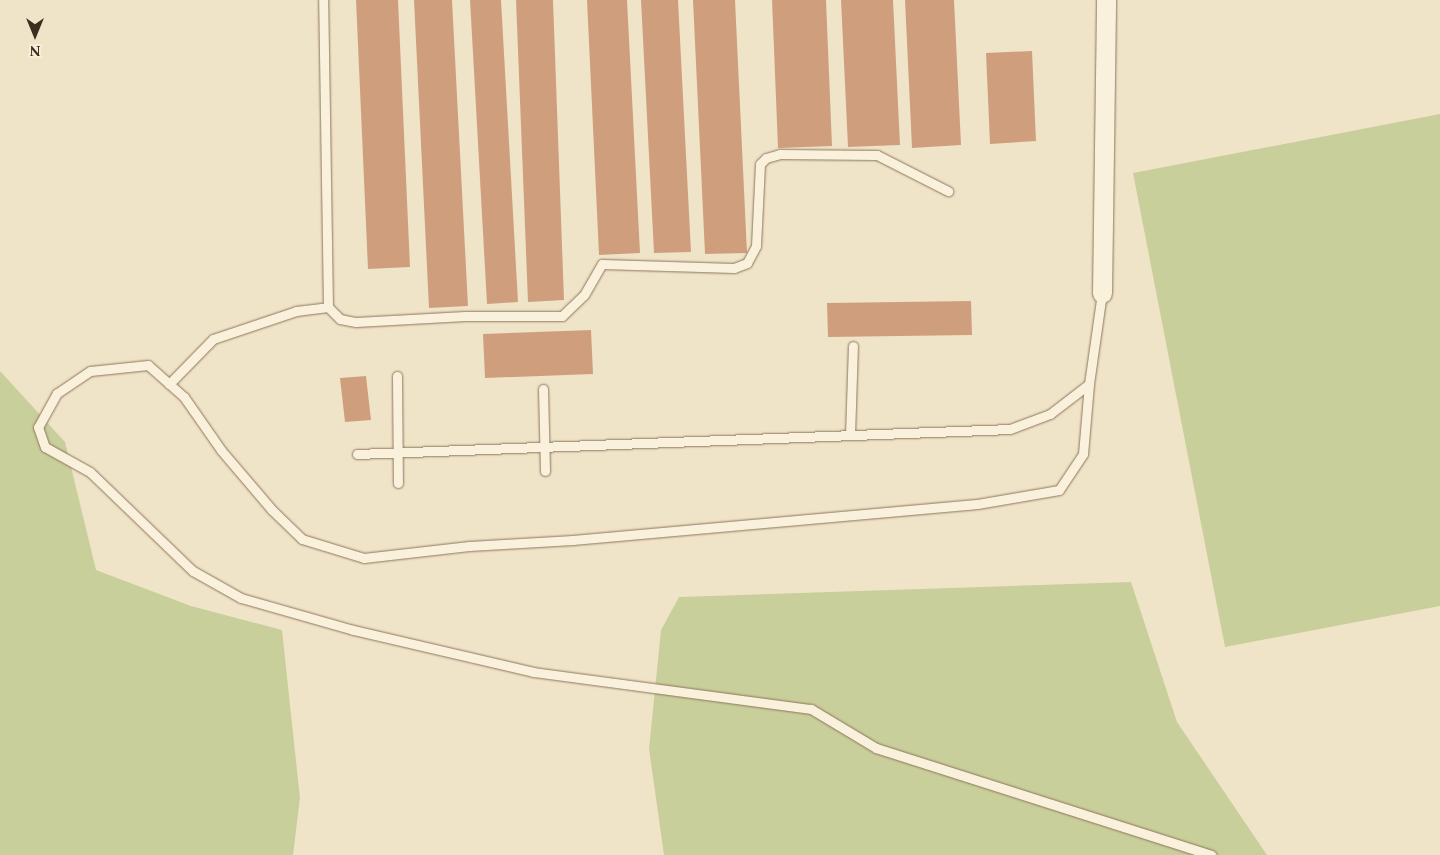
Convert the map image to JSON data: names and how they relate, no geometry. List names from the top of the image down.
{
  "north": "bottom"
}
